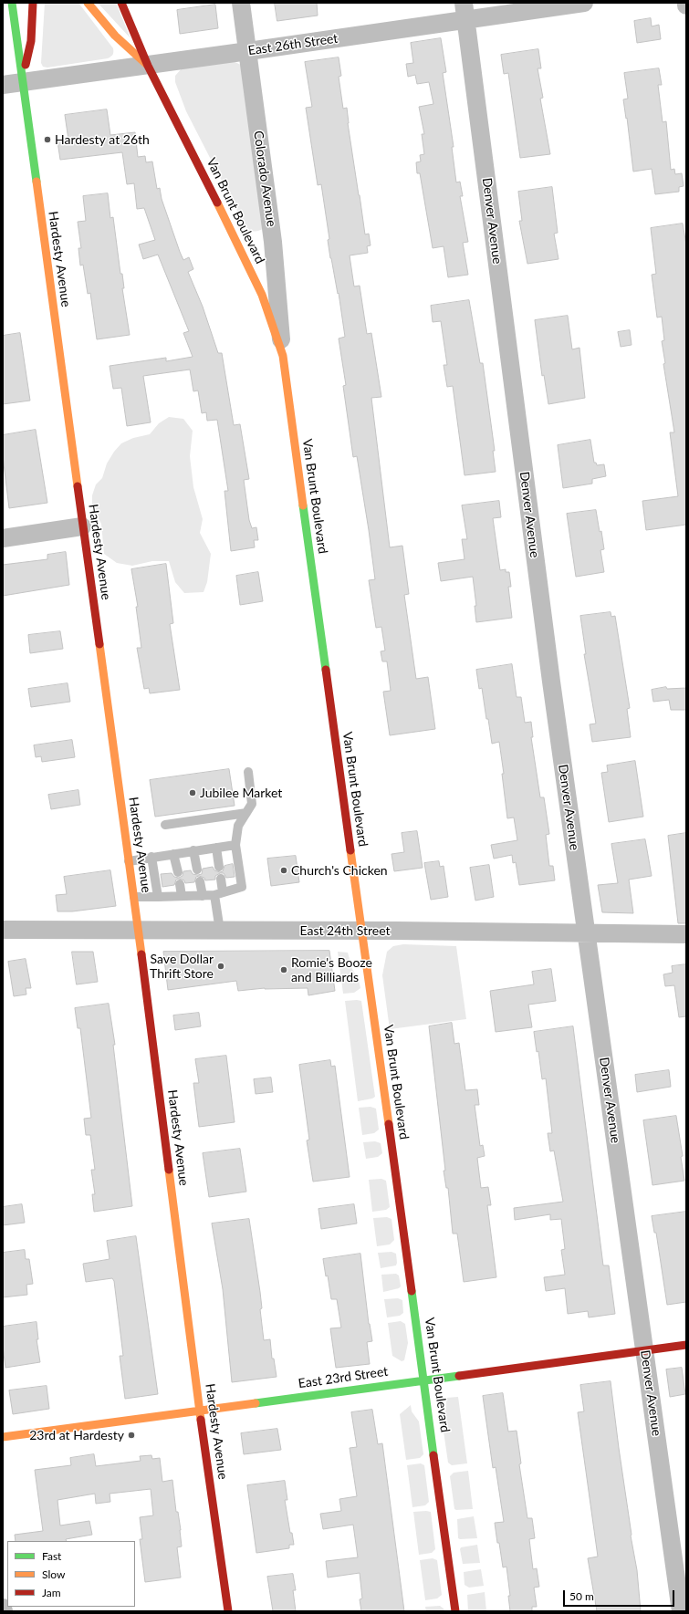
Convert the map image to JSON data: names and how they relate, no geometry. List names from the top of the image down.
{
  "streets": {
    "main road": ["Van Brunt Boulevard", "Hardesty Avenue", "East 23rd Street"],
    "street": [
      "East 26th Street",
      "Colorado Avenue",
      "Denver Avenue",
      "East 24th Street"
    ]
  },
  "crossings": [
    ["East 26th Street", "Colorado Avenue"],
    ["East 26th Street", "Van Brunt Boulevard"],
    ["East 26th Street", "Denver Avenue"],
    ["East 26th Street", "Hardesty Avenue"],
    ["Colorado Avenue", "Van Brunt Boulevard"],
    ["Van Brunt Boulevard", "East 24th Street"],
    ["Van Brunt Boulevard", "East 23rd Street"],
    ["Denver Avenue", "East 24th Street"],
    ["Denver Avenue", "East 23rd Street"],
    ["Hardesty Avenue", "East 24th Street"],
    ["Hardesty Avenue", "East 23rd Street"]
  ],
  "places": [
    "Hardesty at 26th",
    "Jubilee Market",
    "Church's Chicken",
    "Save Dollar Thrift Store",
    "Romie's Booze and Billiards",
    "23rd at Hardesty"
  ],
  "legend": ["Fast", "Slow", "Jam"],
  "scale_bar": "50 m"
}
